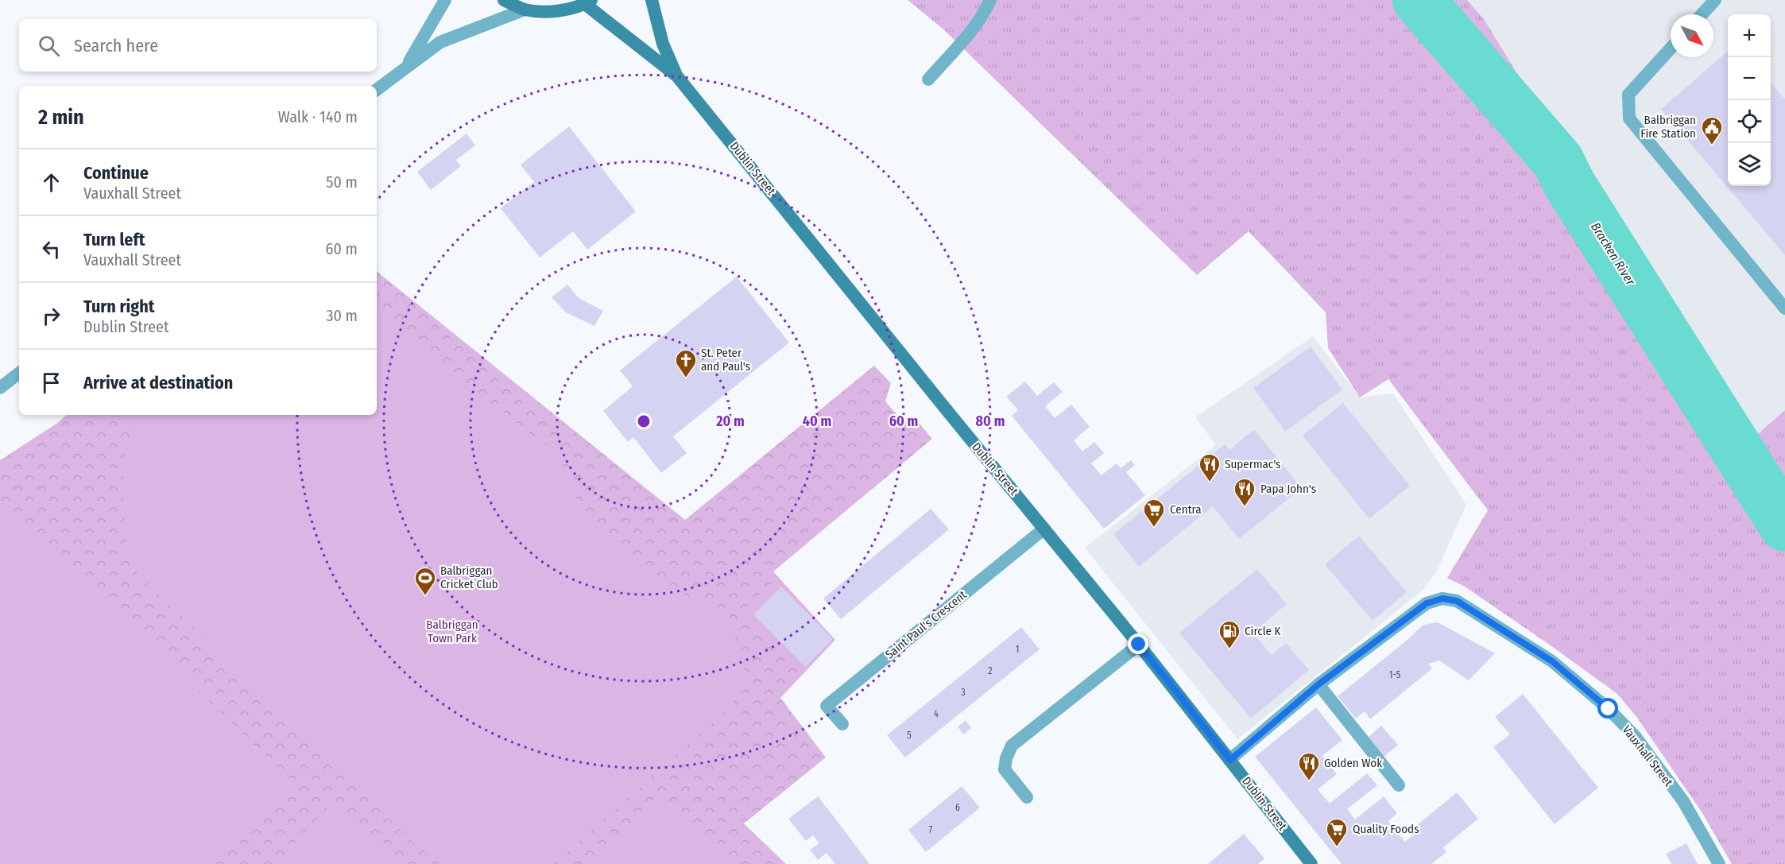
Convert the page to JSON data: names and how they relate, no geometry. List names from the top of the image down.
{
  "streets": {
    "main road": ["Dublin Street"],
    "street": ["Saint Paul's Crescent", "Vauxhall Street"]
  },
  "crossings": [
    ["Dublin Street", "Saint Paul's Crescent"],
    ["Dublin Street", "Vauxhall Street"]
  ],
  "water": ["Bracken River"],
  "parks": ["Balbriggan Town Park"],
  "places": {
    "public building": ["Balbriggan Fire Station"],
    "church": ["St. Peter and Paul's"],
    "restaurant": ["Supermac's", "Papa John's", "Golden Wok"],
    "supermarket": ["Centra", "Quality Foods"],
    "sports": ["Balbriggan Cricket Club"],
    "fuel station": ["Circle K"]
  },
  "house_numbers": [
    "1",
    "2",
    "1-5",
    "3",
    "4",
    "5",
    "6",
    "7"
  ],
  "north": "bottom right",
  "page": {
    "map_buttons": ["+", "−"],
    "search": "Search here",
    "heading": ["2 min", "Walk · 140 m"],
    "list": [
      ["Continue", "Vauxhall Street", "50 m"],
      ["Turn left", "Vauxhall Street", "60 m"],
      ["Turn right", "Dublin Street", "30 m"],
      "Arrive at destination"
    ]
  },
  "rings": [
    "20 m",
    "40 m",
    "60 m",
    "80 m"
  ]
}
